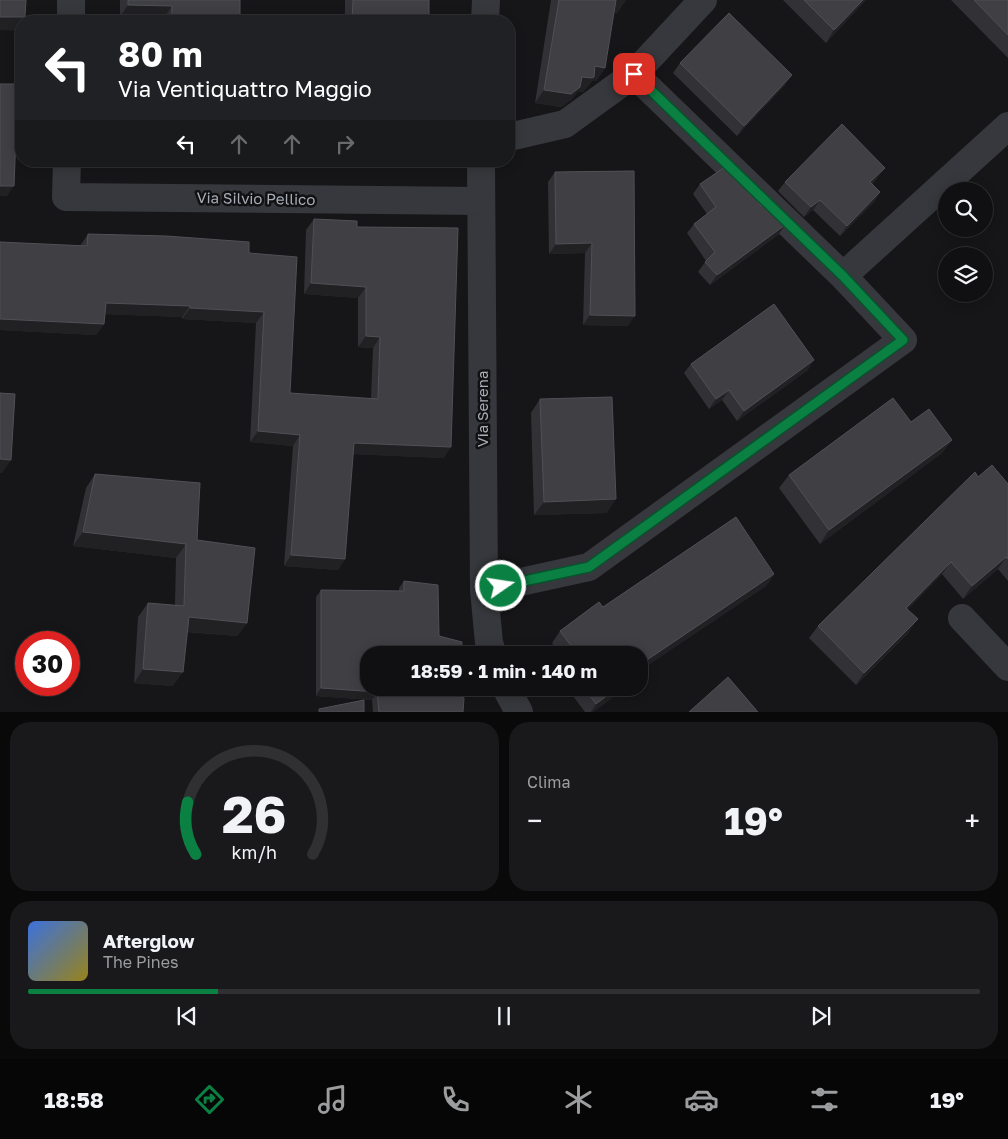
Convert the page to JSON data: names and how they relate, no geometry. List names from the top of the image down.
{
  "streets": {
    "street": ["Via Silvio Pellico", "Via Serena"]
  },
  "crossings": [
    ["Via Silvio Pellico", "Via Serena"]
  ],
  "page": {
    "turn": ["80 m", "Via Ventiquattro Maggio"],
    "limit": "30",
    "trip": "18:59 · 1 min · 140 m",
    "tile": "Clima",
    "heat": ["−", "19°", "+"],
    "song": ["Afterglow", "The Pines"],
    "tabs": ["18:58", "19°"],
    "gauge": ["26", "km/h"]
  }
}
